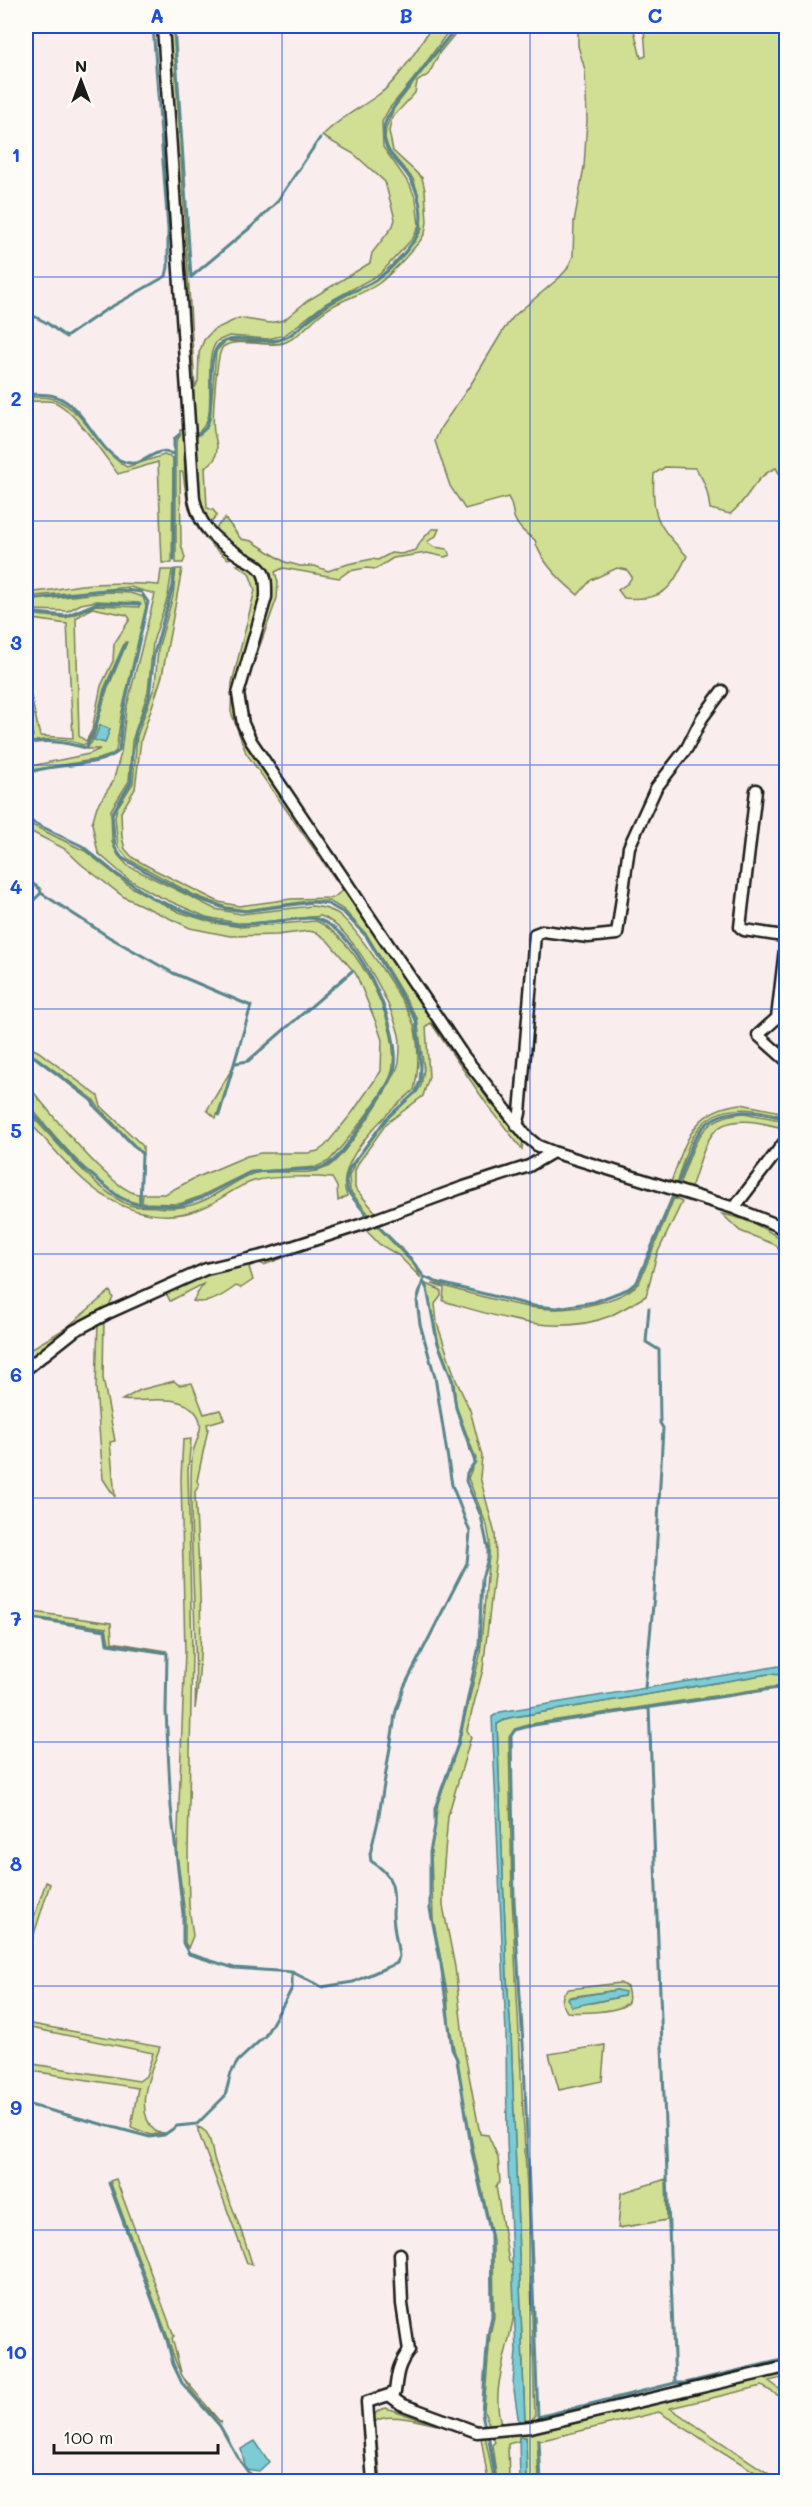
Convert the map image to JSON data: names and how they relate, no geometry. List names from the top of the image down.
{
  "scale_bar": "100 m",
  "north": "top",
  "grid": {
    "columns": ["A", "B", "C"],
    "rows": [
      "1",
      "2",
      "3",
      "4",
      "5",
      "6",
      "7",
      "8",
      "9",
      "10"
    ]
  }
}
